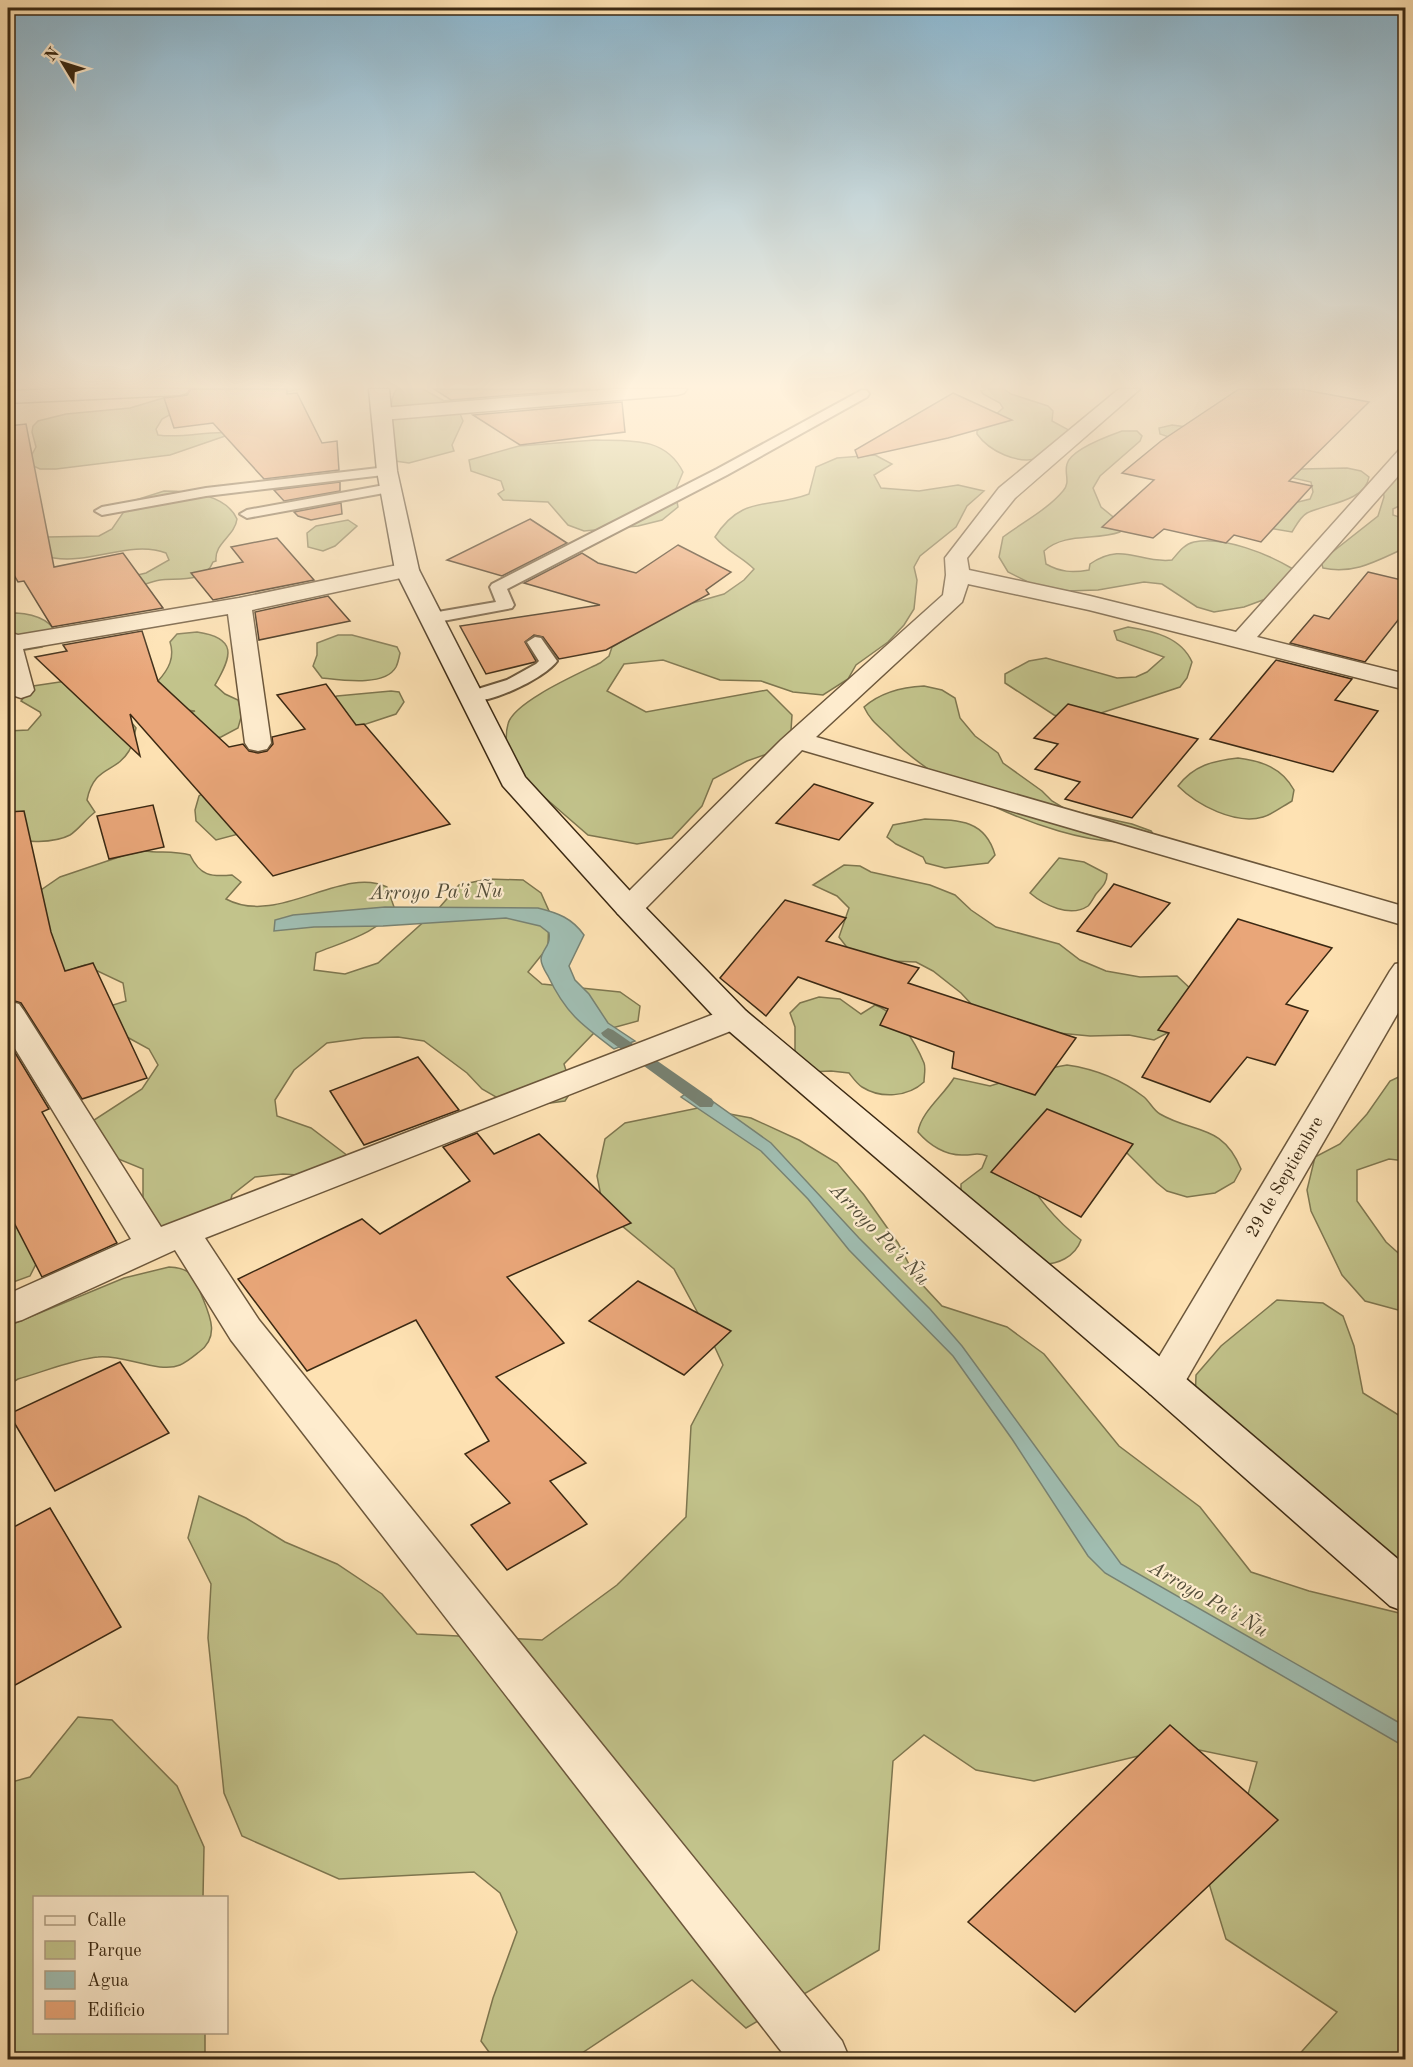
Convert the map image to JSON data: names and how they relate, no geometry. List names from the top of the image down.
{
  "streets": {
    "street": ["29 de Septiembre"]
  },
  "water": ["Arroyo Pa'i Ñu"],
  "legend": [
    "Calle",
    "Parque",
    "Agua",
    "Edificio"
  ],
  "north": "top left"
}
